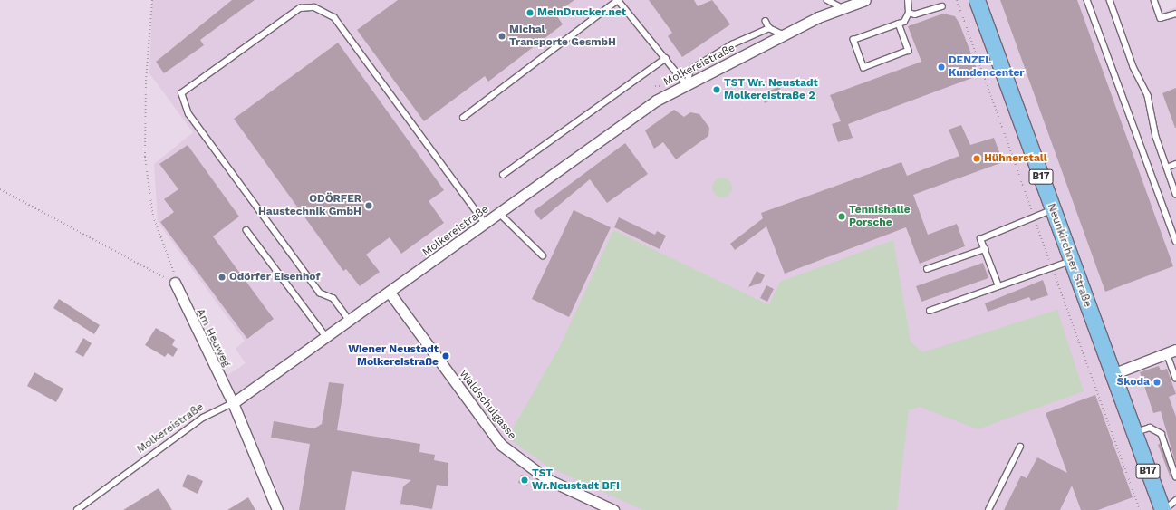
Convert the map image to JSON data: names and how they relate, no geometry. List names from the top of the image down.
{
  "streets": {
    "main road": ["B17", "Neunkirchner Straße"],
    "street": ["Molkereistraße", "Am Heuweg", "Waldschulgasse"]
  },
  "crossings": [
    ["Molkereistraße", "Am Heuweg"],
    ["Molkereistraße", "Waldschulgasse"]
  ],
  "places": [
    "MeinDrucker.net",
    "Michal Transporte GesmbH",
    "DENZEL Kundencenter",
    "TST Wr. Neustadt Molkereistraße 2",
    "Hühnerstall",
    "ODÖRFER Haustechnik GmbH",
    "Tennishalle Porsche",
    "Odörfer Eisenhof",
    "Wiener Neustadt Molkereistraße",
    "Škoda",
    "TST Wr.Neustadt BFI"
  ]
}
